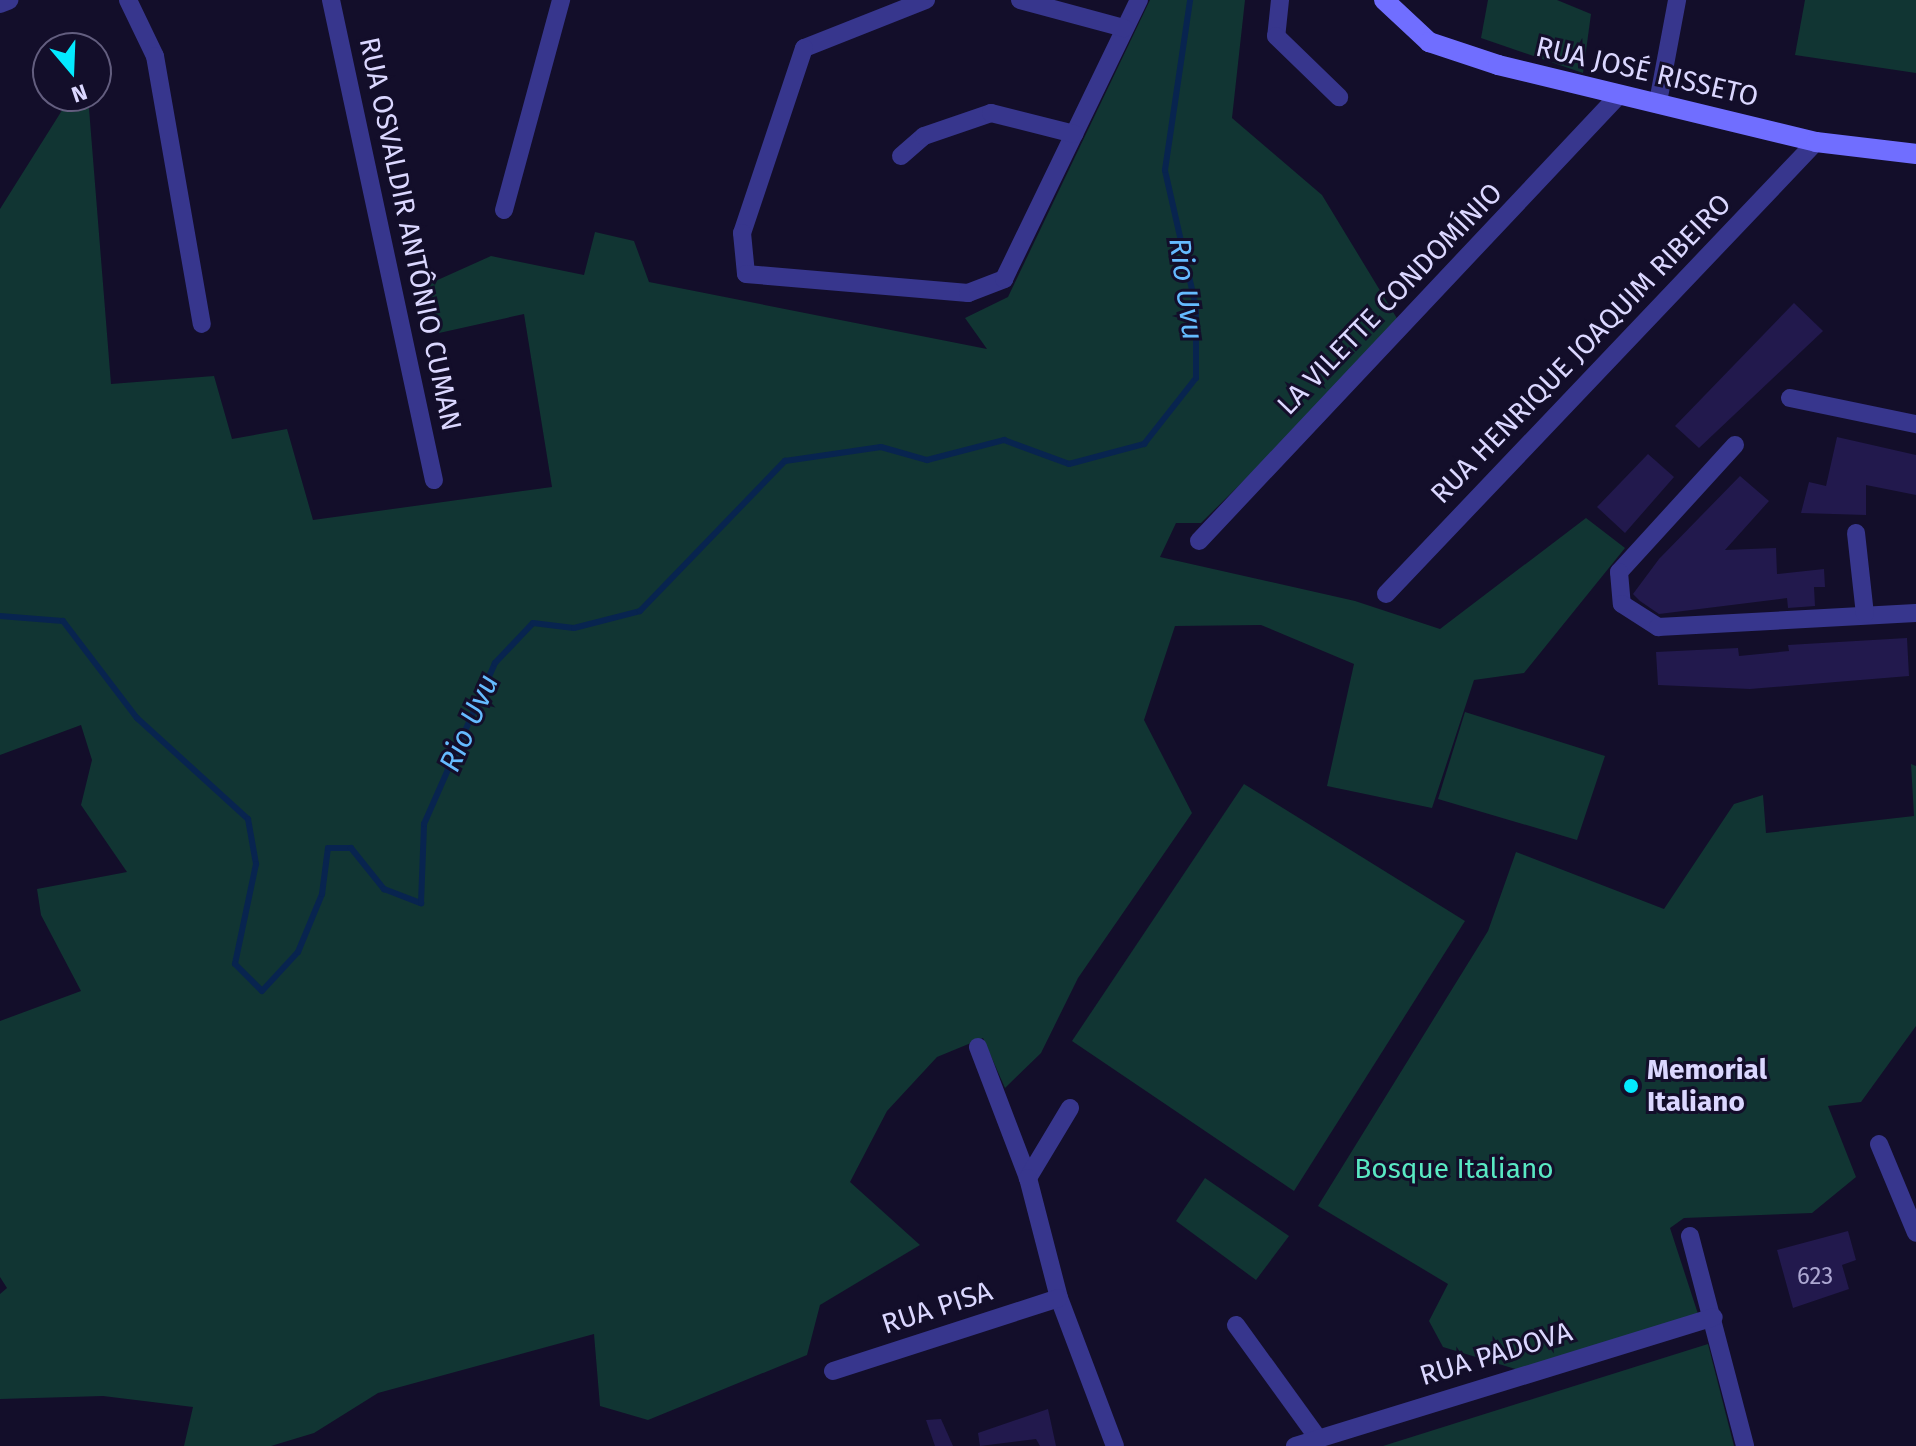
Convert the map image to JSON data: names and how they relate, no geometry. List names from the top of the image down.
{
  "streets": {
    "main road": ["RUA JOSÉ RISSETO"],
    "street": [
      "RUA OSVALDIR ANTÔNIO CUMAN",
      "LA VILETTE CONDOMÍNIO",
      "RUA HENRIQUE JOAQUIM RIBEIRO",
      "RUA PISA",
      "RUA PADOVA"
    ]
  },
  "crossings": [
    ["RUA JOSÉ RISSETO", "LA VILETTE CONDOMÍNIO"],
    ["RUA JOSÉ RISSETO", "RUA HENRIQUE JOAQUIM RIBEIRO"]
  ],
  "water": ["Rio Uvu"],
  "parks": ["Bosque Italiano"],
  "places": ["Memorial Italiano"],
  "house_numbers": ["623"],
  "north": "bottom"
}
